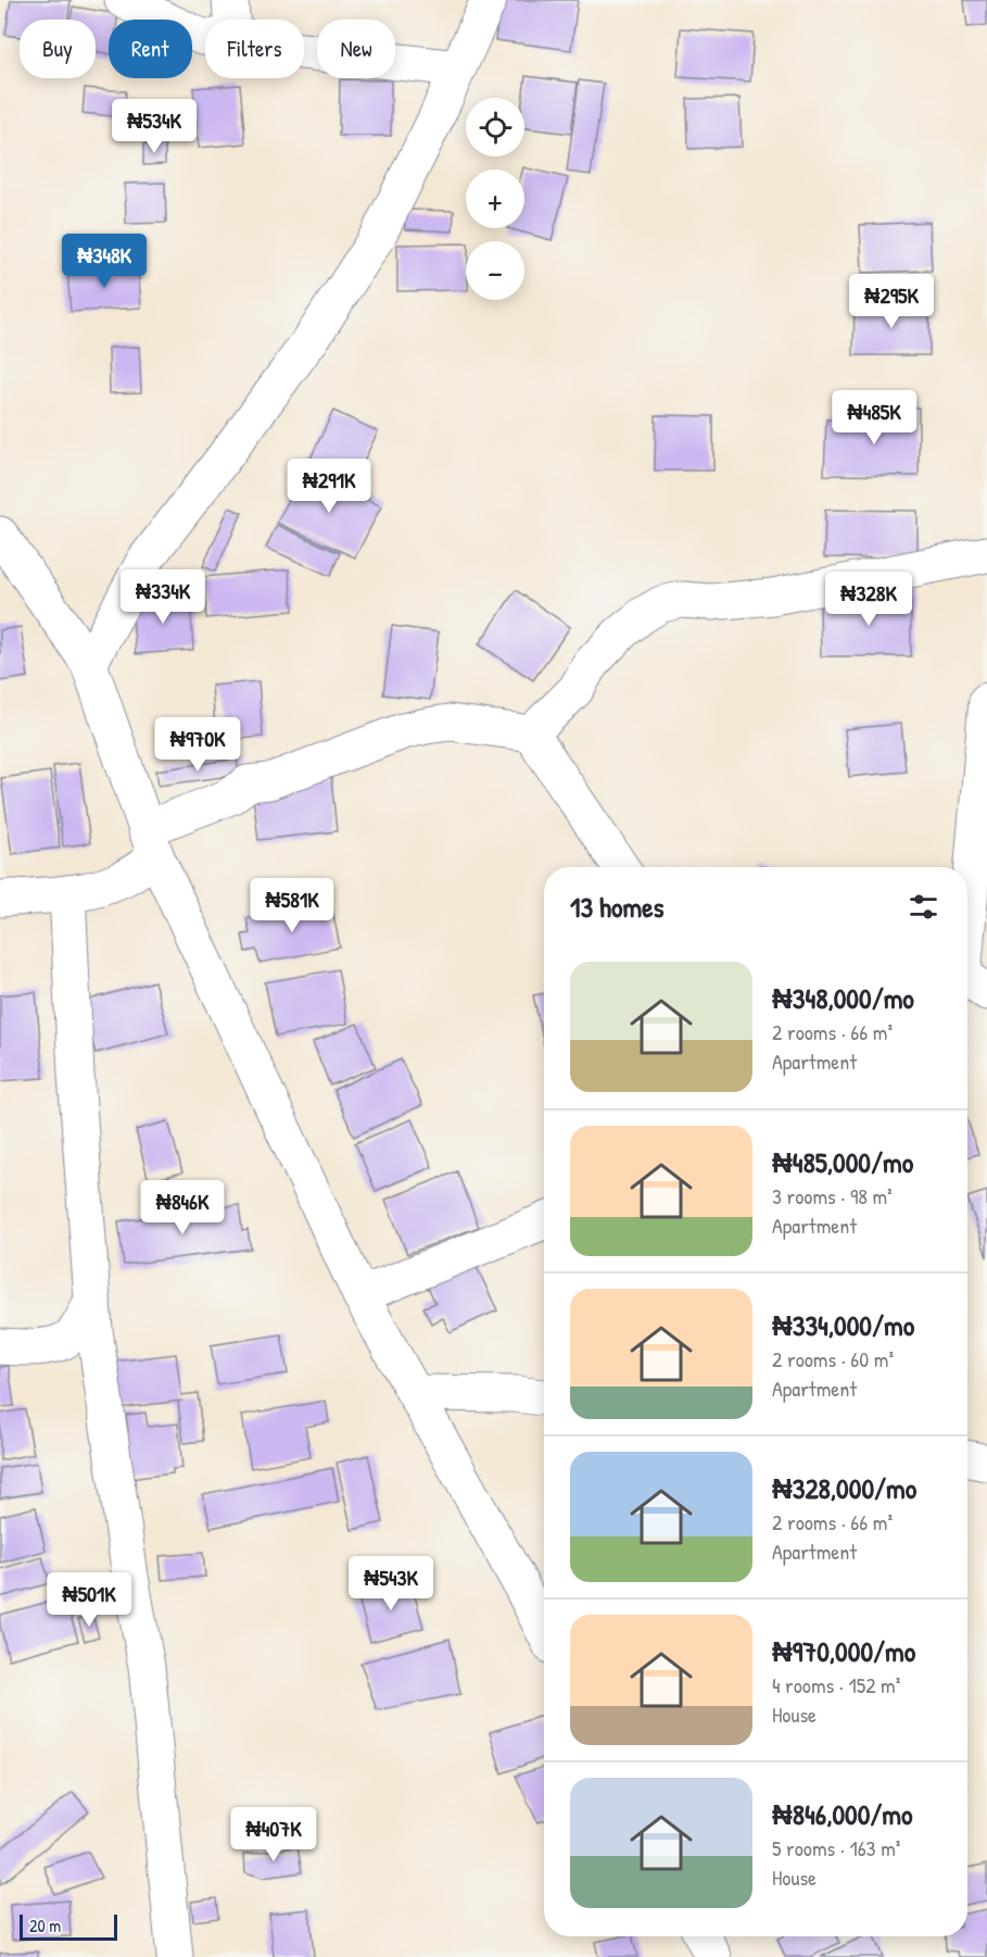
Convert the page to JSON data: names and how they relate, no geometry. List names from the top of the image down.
{
  "scale_bar": "20 m",
  "page": {
    "chip": [
      "Buy",
      "Rent",
      "Filters",
      "New"
    ],
    "map_buttons": ["+", "−"],
    "price": [
      "₦534K",
      "₦348K",
      "₦295K",
      "₦485K",
      "₦291K",
      "₦334K",
      "₦328K",
      "₦970K",
      "₦581K",
      "₦846K",
      "₦543K",
      "₦501K",
      "₦407K"
    ],
    "heading": "13 homes",
    "list": [
      {
        "name": "₦348,000/mo",
        "note": "2 rooms · 66 m² · Apartment"
      },
      {
        "name": "₦485,000/mo",
        "note": "3 rooms · 98 m² · Apartment"
      },
      {
        "name": "₦334,000/mo",
        "note": "2 rooms · 60 m² · Apartment"
      },
      {
        "name": "₦328,000/mo",
        "note": "2 rooms · 66 m² · Apartment"
      },
      {
        "name": "₦970,000/mo",
        "note": "4 rooms · 152 m² · House"
      },
      {
        "name": "₦846,000/mo",
        "note": "5 rooms · 163 m² · House"
      }
    ],
    "scale": "20 m"
  }
}
